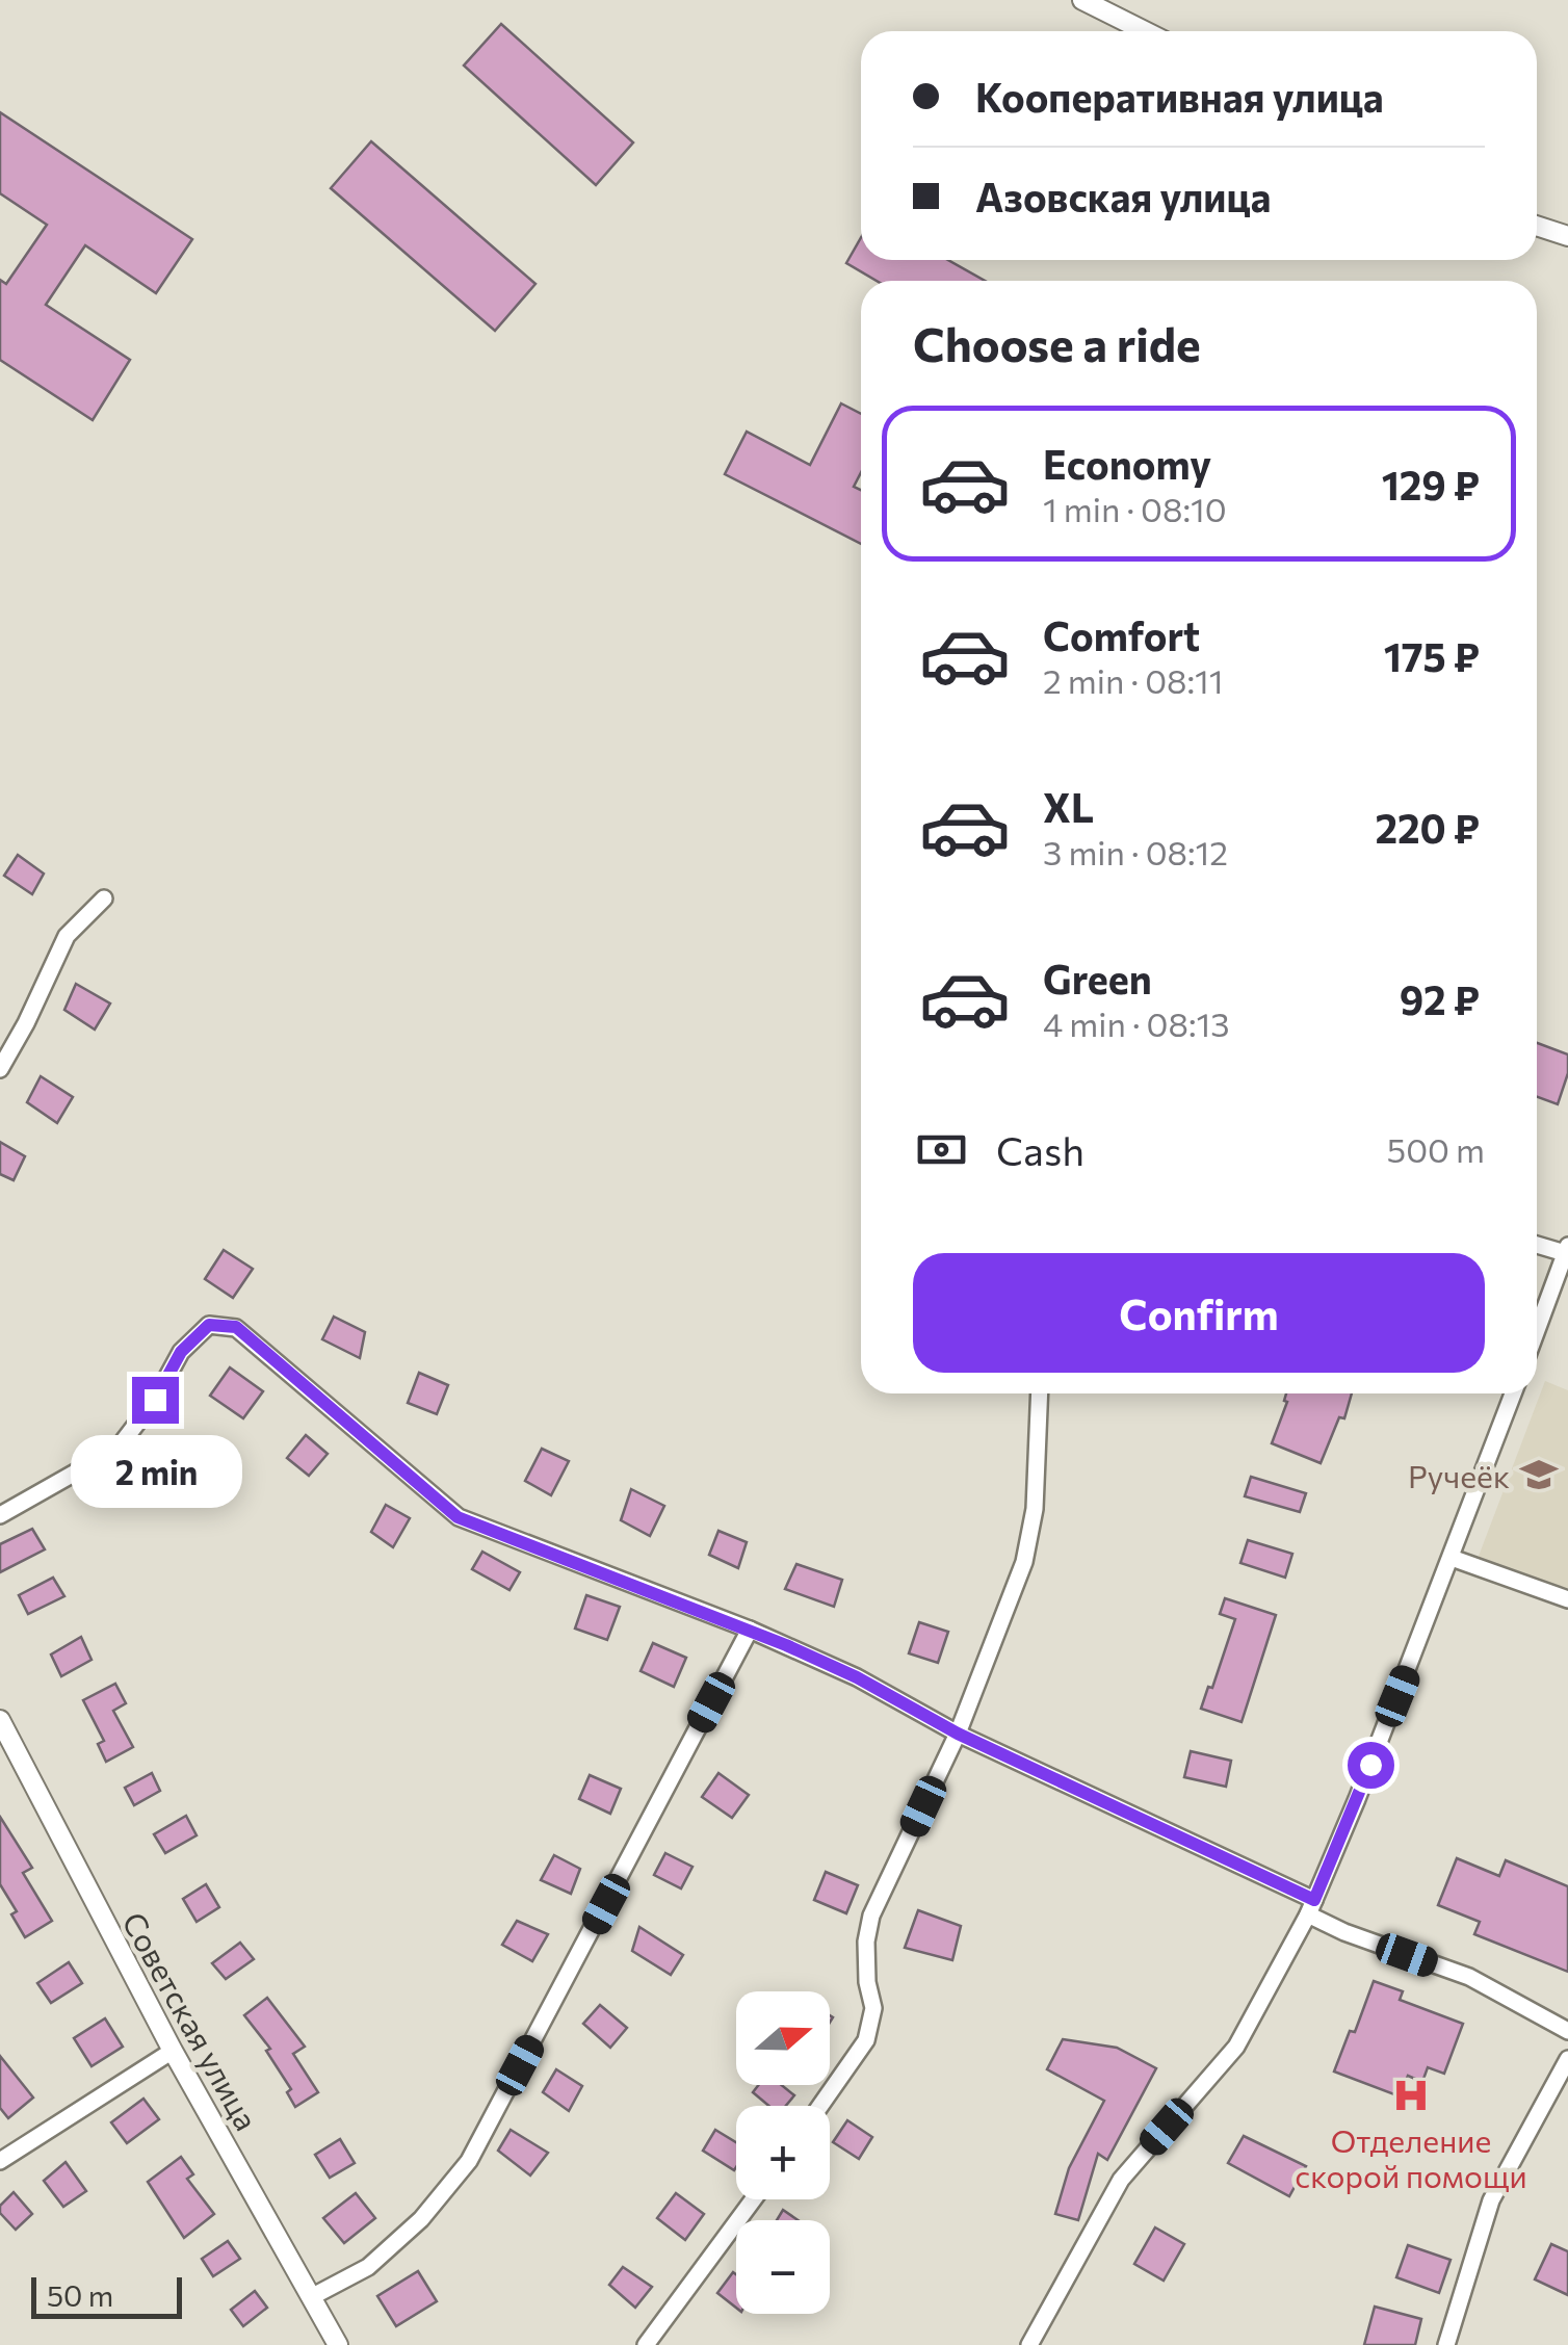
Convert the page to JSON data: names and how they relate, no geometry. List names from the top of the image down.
{
  "streets": {
    "street": ["Советская улица"]
  },
  "places": {
    "school or university": ["Ручеёк"],
    "hospital": ["Отделение скорой помощи"]
  },
  "scale_bar": "50 m",
  "north": "right",
  "page": {
    "banner": ["Кооперативная улица", "Азовская улица"],
    "heading": "Choose a ride",
    "list": [
      {
        "name": "Economy",
        "note": "1 min · 08:10",
        "value": "129 ₽"
      },
      {
        "name": "Comfort",
        "note": "2 min · 08:11",
        "value": "175 ₽"
      },
      {
        "name": "XL",
        "note": "3 min · 08:12",
        "value": "220 ₽"
      },
      {
        "name": "Green",
        "note": "4 min · 08:13",
        "value": "92 ₽"
      }
    ],
    "pay": ["Cash", "500 m"],
    "buttons": "Confirm",
    "bubble": "2 min",
    "map_buttons": ["+", "−"],
    "scale": "50 m"
  }
}
